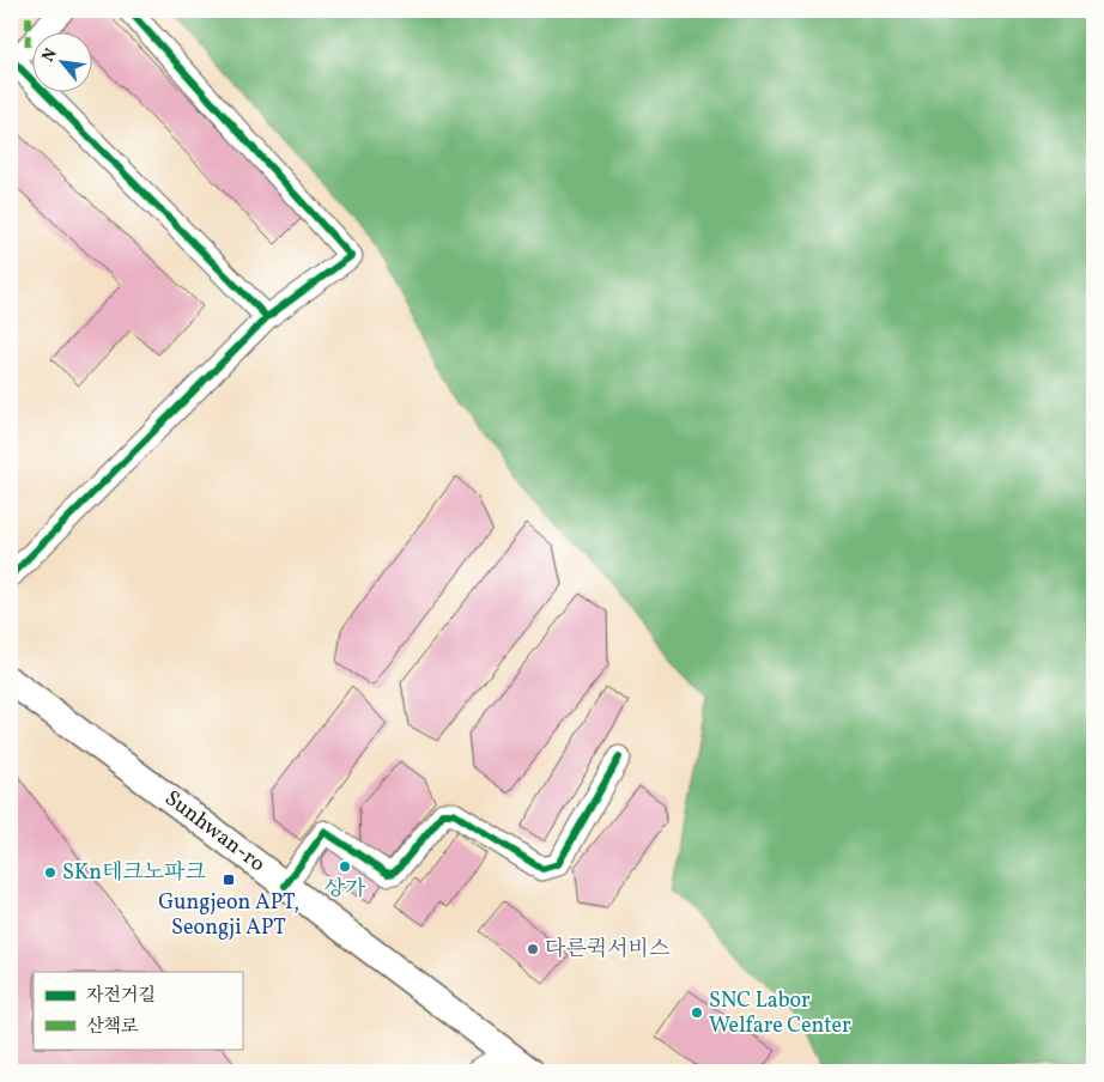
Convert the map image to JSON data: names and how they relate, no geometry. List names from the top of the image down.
{
  "streets": {
    "main road": ["Sunhwan-ro"]
  },
  "places": {
    "other": [
      "상가",
      "SKn테크노파크",
      "다른퀵서비스",
      "SNC Labor Welfare Center"
    ],
    "transit": ["Gungjeon APT, Seongji APT"]
  },
  "legend": ["자전거길", "산책로"],
  "north": "top left"
}
